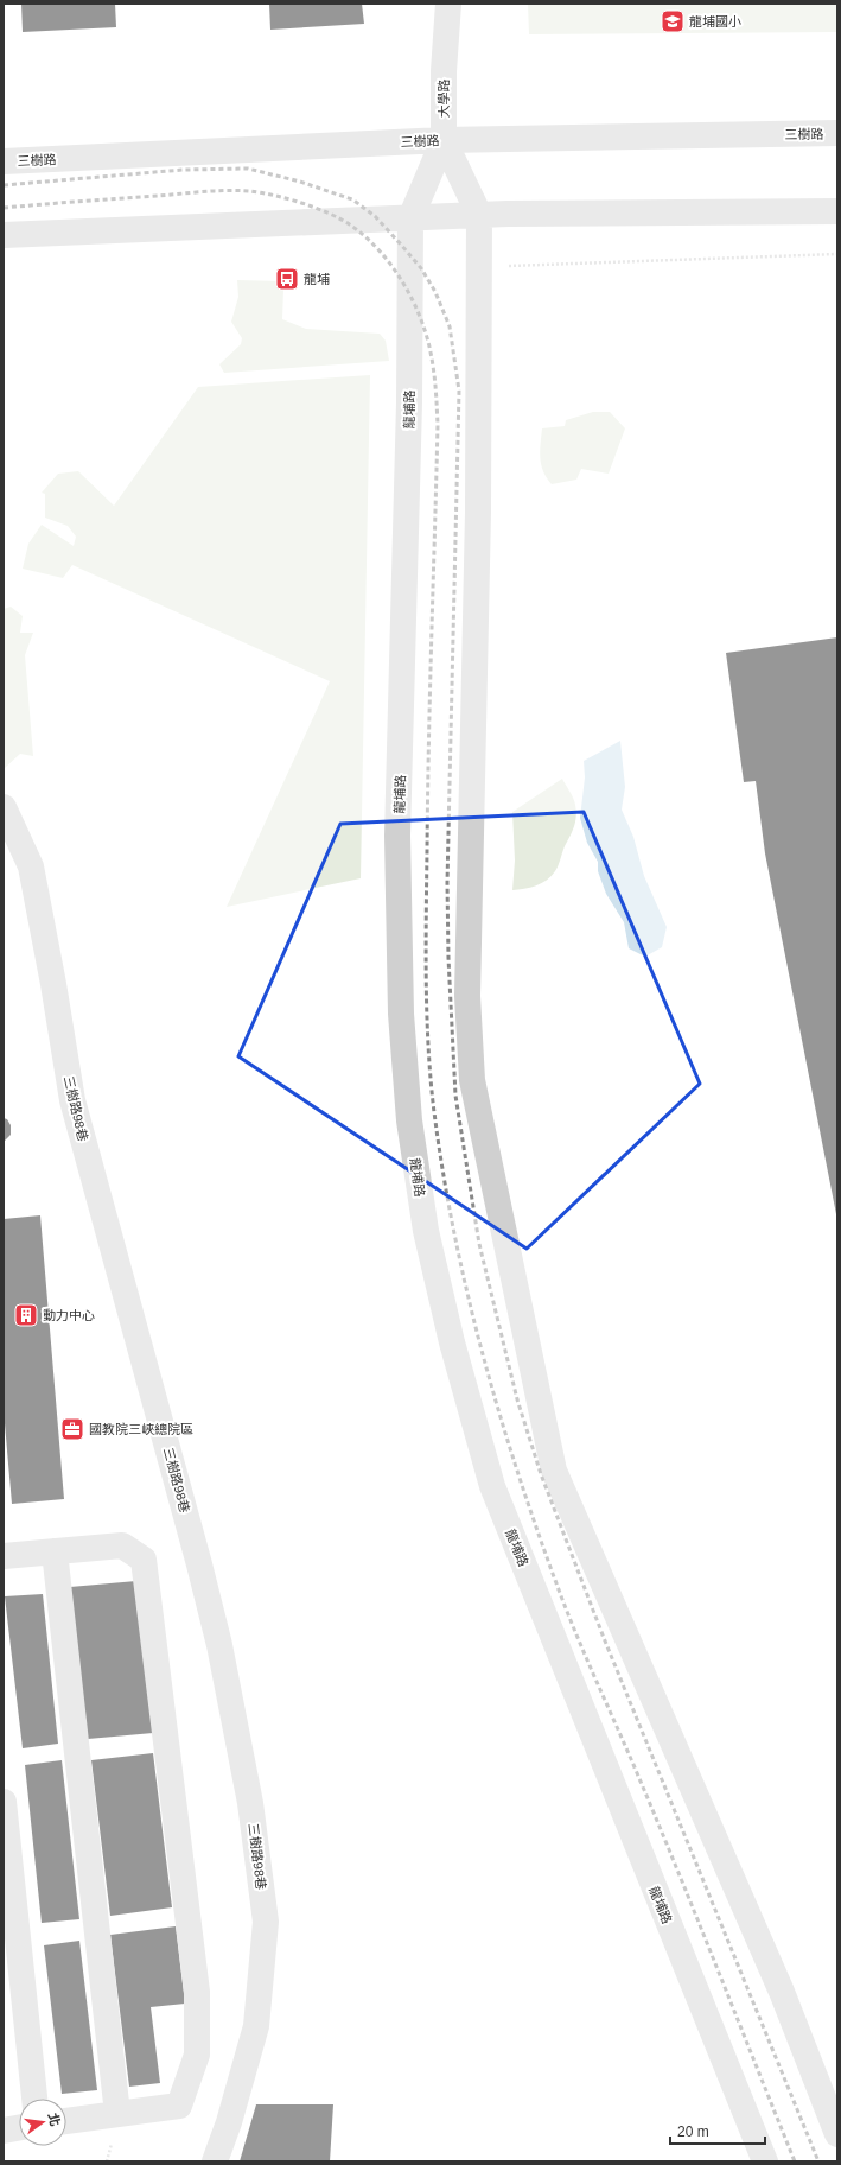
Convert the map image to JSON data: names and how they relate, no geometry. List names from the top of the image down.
{
  "streets": {
    "street": [
      "大學路",
      "三樹路",
      "龍埔路",
      "三樹路98巷"
    ]
  },
  "crossings": [
    ["大學路", "三樹路"],
    ["大學路", "龍埔路"],
    ["三樹路", "龍埔路"]
  ],
  "places": {
    "school or university": ["龍埔國小"],
    "bus stop": ["龍埔"],
    "building": ["動力中心"],
    "office": ["國教院三峽總院區"]
  },
  "scale_bar": "20 m",
  "north": "right"
}
